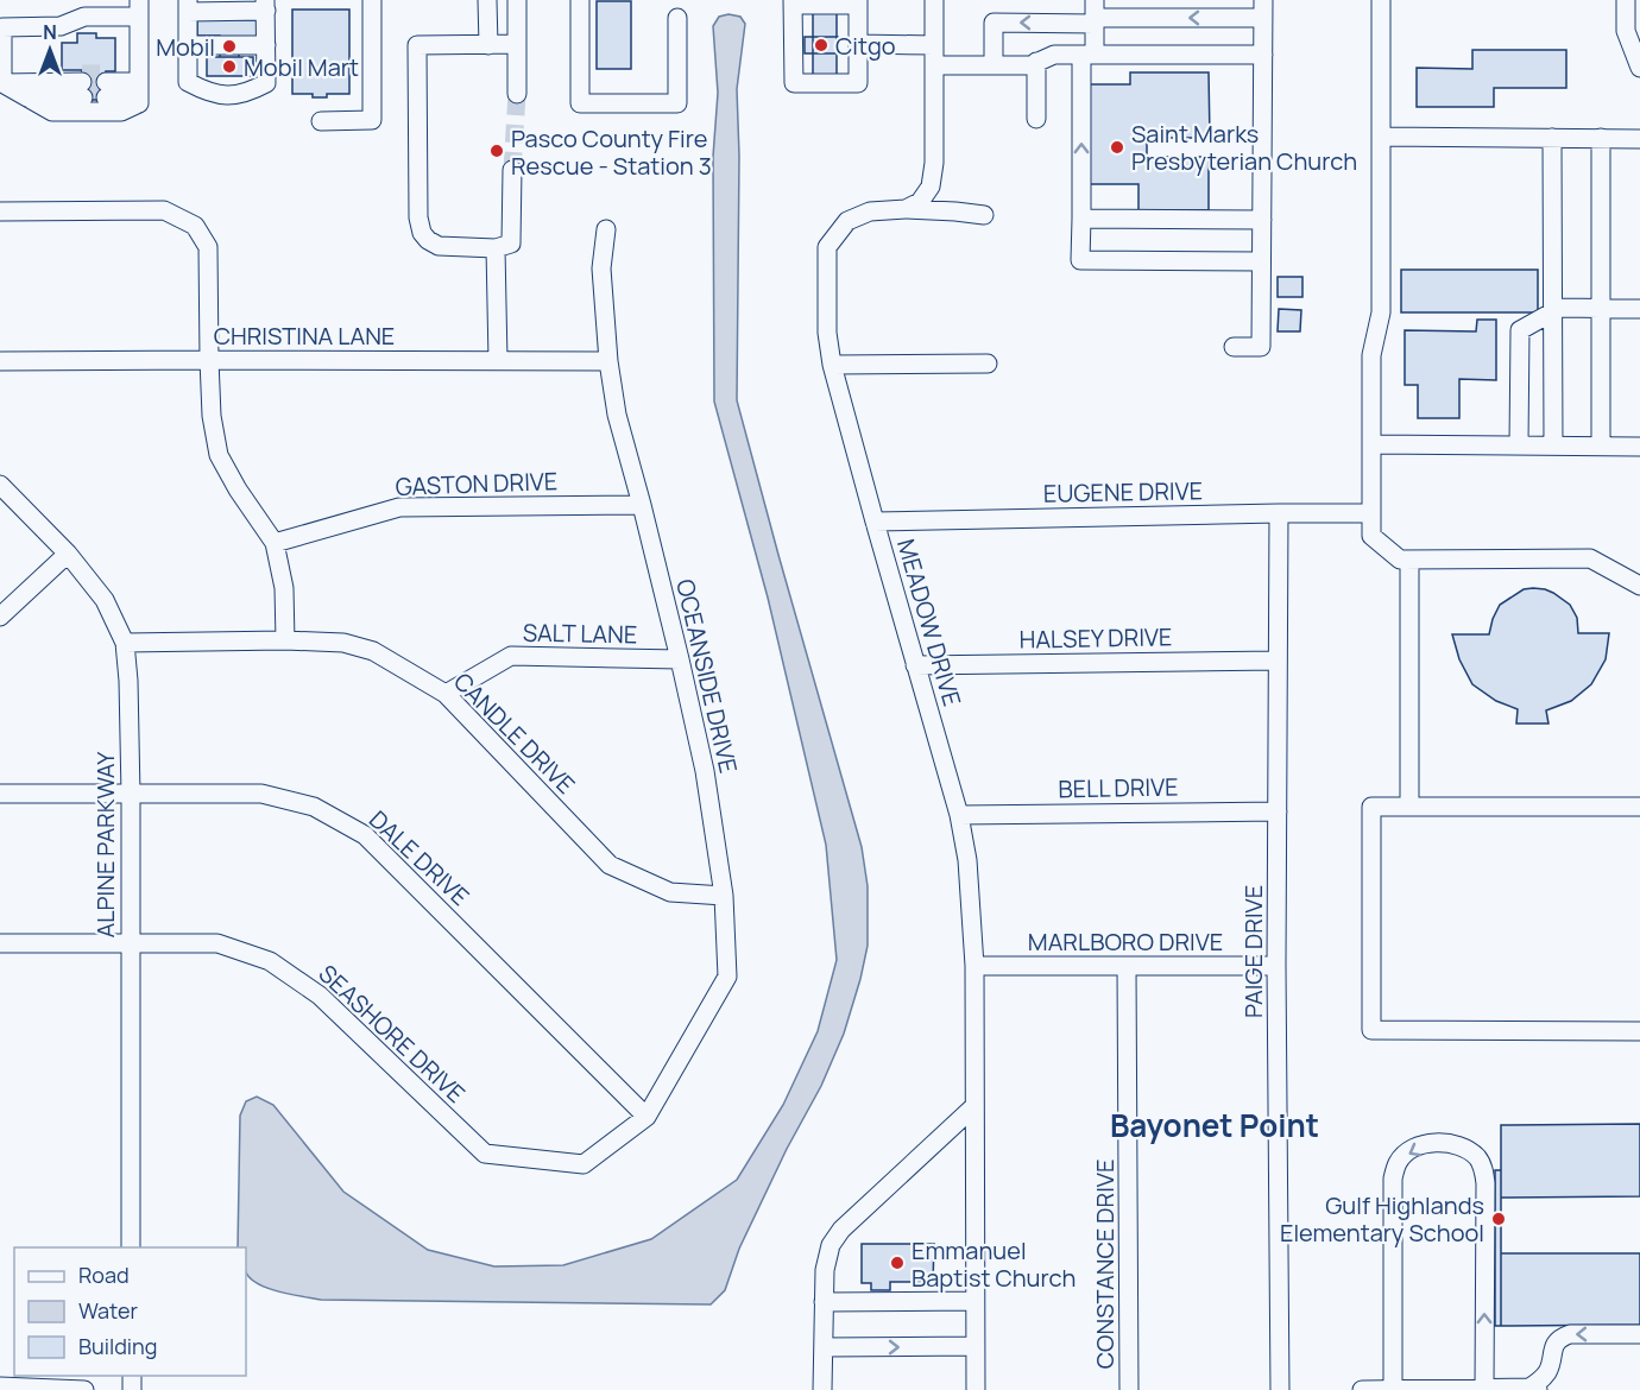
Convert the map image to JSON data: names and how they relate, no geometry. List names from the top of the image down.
{
  "streets": {
    "street": [
      "CHRISTINA LANE",
      "GASTON DRIVE",
      "EUGENE DRIVE",
      "MEADOW DRIVE",
      "SALT LANE",
      "HALSEY DRIVE",
      "OCEANSIDE DRIVE",
      "CANDLE DRIVE",
      "BELL DRIVE",
      "ALPINE PARKWAY",
      "DALE DRIVE",
      "MARLBORO DRIVE",
      "PAIGE DRIVE",
      "SEASHORE DRIVE",
      "CONSTANCE DRIVE"
    ]
  },
  "crossings": [
    ["CHRISTINA LANE", "OCEANSIDE DRIVE"],
    ["GASTON DRIVE", "OCEANSIDE DRIVE"],
    ["EUGENE DRIVE", "MEADOW DRIVE"],
    ["EUGENE DRIVE", "PAIGE DRIVE"],
    ["MEADOW DRIVE", "HALSEY DRIVE"],
    ["MEADOW DRIVE", "BELL DRIVE"],
    ["MEADOW DRIVE", "MARLBORO DRIVE"],
    ["SALT LANE", "OCEANSIDE DRIVE"],
    ["SALT LANE", "CANDLE DRIVE"],
    ["HALSEY DRIVE", "PAIGE DRIVE"],
    ["OCEANSIDE DRIVE", "CANDLE DRIVE"],
    ["OCEANSIDE DRIVE", "DALE DRIVE"],
    ["OCEANSIDE DRIVE", "SEASHORE DRIVE"],
    ["CANDLE DRIVE", "ALPINE PARKWAY"],
    ["BELL DRIVE", "PAIGE DRIVE"],
    ["ALPINE PARKWAY", "DALE DRIVE"],
    ["ALPINE PARKWAY", "SEASHORE DRIVE"],
    ["DALE DRIVE", "SEASHORE DRIVE"],
    ["MARLBORO DRIVE", "PAIGE DRIVE"],
    ["MARLBORO DRIVE", "CONSTANCE DRIVE"]
  ],
  "districts": ["Bayonet Point"],
  "places": [
    "Citgo",
    "Mobil",
    "Mobil Mart",
    "Saint Marks Presbyterian Church",
    "Pasco County Fire Rescue - Station 3",
    "Gulf Highlands Elementary School",
    "Emmanuel Baptist Church"
  ],
  "legend": ["Road", "Water", "Building"],
  "north": "top"
}
